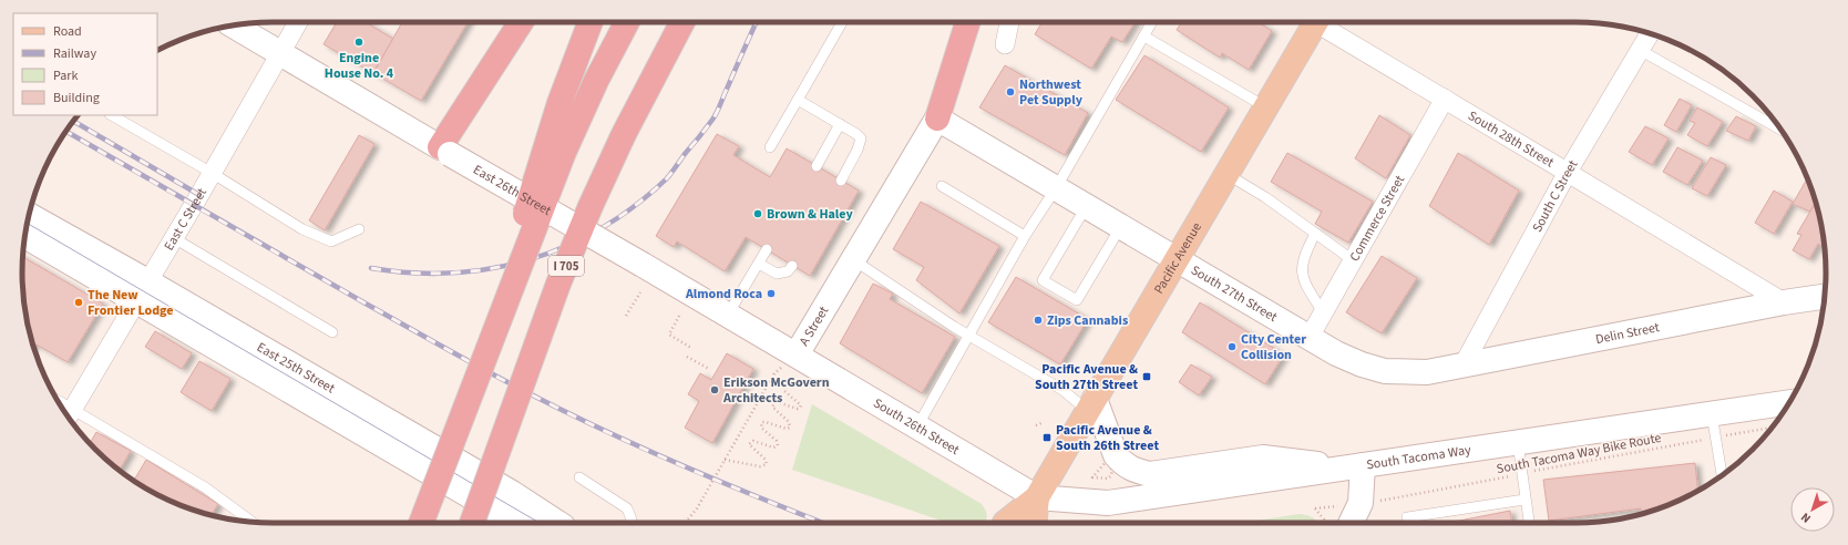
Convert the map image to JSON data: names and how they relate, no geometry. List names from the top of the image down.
{
  "streets": {
    "highway": ["I 705"],
    "main road": ["Pacific Avenue"],
    "street": [
      "South 28th Street",
      "East 26th Street",
      "South C Street",
      "Commerce Street",
      "East C Street",
      "South 27th Street",
      "A Street",
      "Delin Street",
      "East 25th Street",
      "South 26th Street",
      "South Tacoma Way"
    ],
    "path": ["South Tacoma Way Bike Route"]
  },
  "crossings": [
    ["South 28th Street", "South C Street"],
    ["South 28th Street", "Commerce Street"],
    ["South 28th Street", "Delin Street"],
    ["East 26th Street", "East C Street"],
    ["East 26th Street", "A Street"],
    ["East 26th Street", "South 26th Street"],
    ["South C Street", "Delin Street"],
    ["Commerce Street", "South 27th Street"],
    ["East C Street", "East 25th Street"],
    ["Pacific Avenue", "South 27th Street"],
    ["Pacific Avenue", "South 26th Street"],
    ["Pacific Avenue", "South Tacoma Way"],
    ["South 27th Street", "A Street"],
    ["South 27th Street", "Delin Street"],
    ["A Street", "South 26th Street"],
    ["South 26th Street", "South Tacoma Way"]
  ],
  "places": {
    "other": [
      "Engine House No. 4",
      "Northwest Pet Supply",
      "Brown & Haley",
      "Almond Roca",
      "The New Frontier Lodge",
      "Zips Cannabis",
      "City Center Collision",
      "Erikson McGovern Architects"
    ],
    "transit": ["Pacific Avenue & South 27th Street", "Pacific Avenue & South 26th Street"]
  },
  "legend": [
    "Road",
    "Railway",
    "Park",
    "Building"
  ],
  "north": "bottom left"
}
